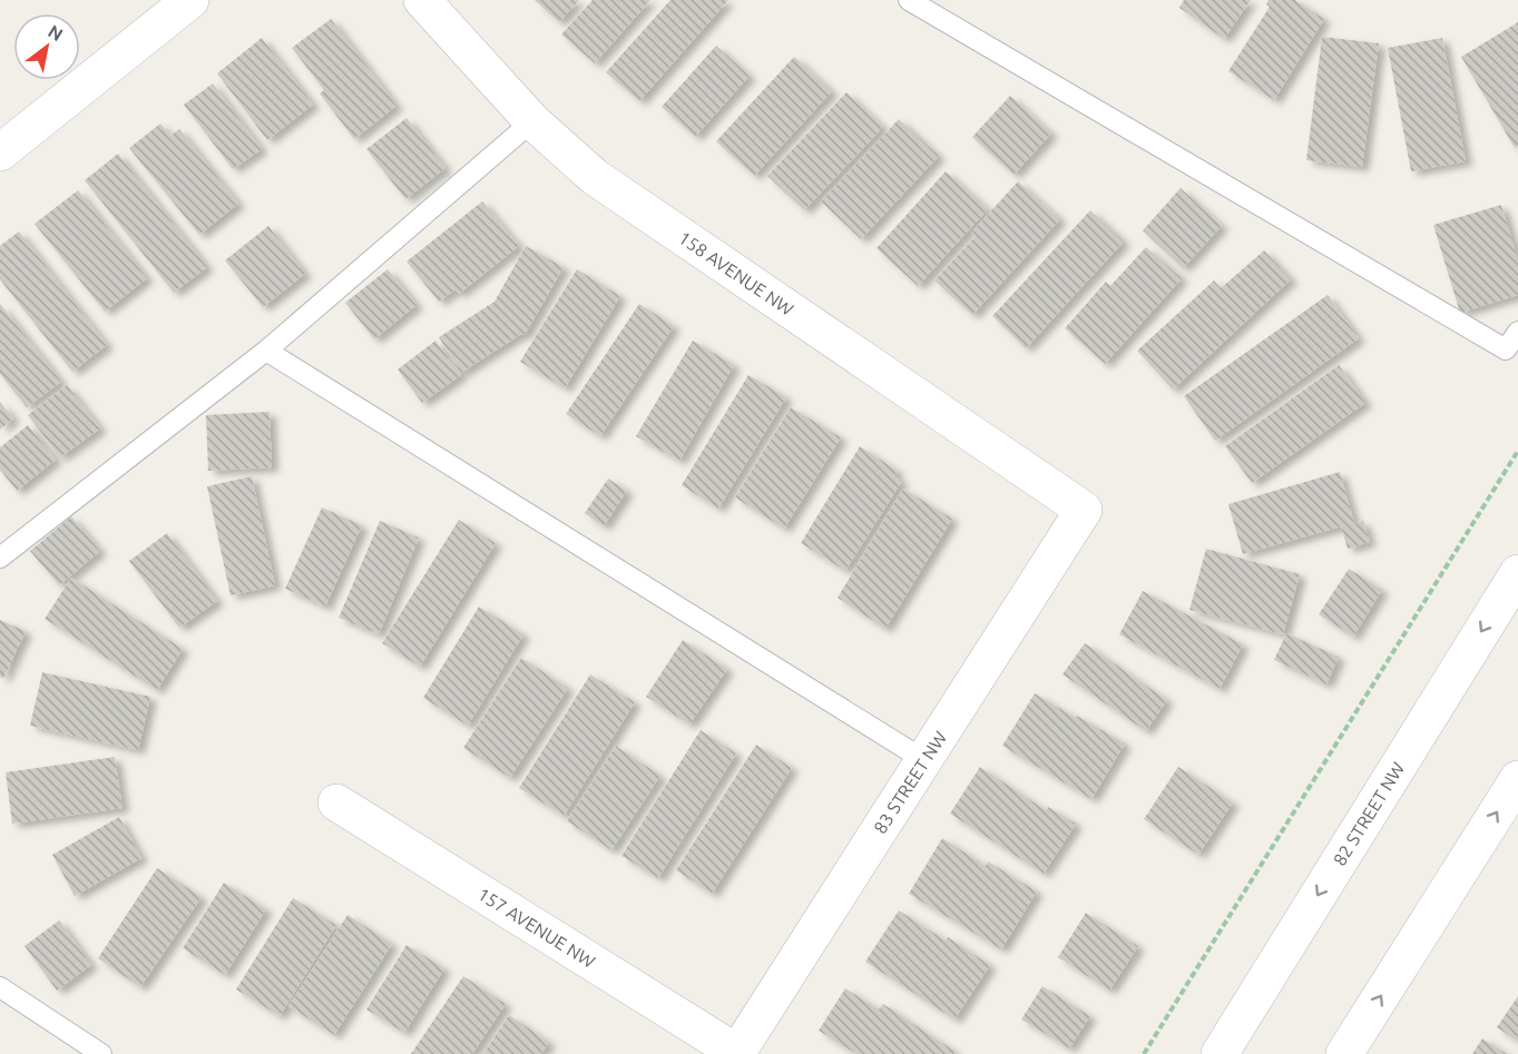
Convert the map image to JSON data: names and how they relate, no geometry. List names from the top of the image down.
{
  "streets": {
    "street": [
      "158 AVENUE NW",
      "83 STREET NW",
      "82 STREET NW",
      "157 AVENUE NW"
    ]
  },
  "crossings": [
    ["158 AVENUE NW", "83 STREET NW"],
    ["83 STREET NW", "157 AVENUE NW"]
  ],
  "north": "top right"
}
